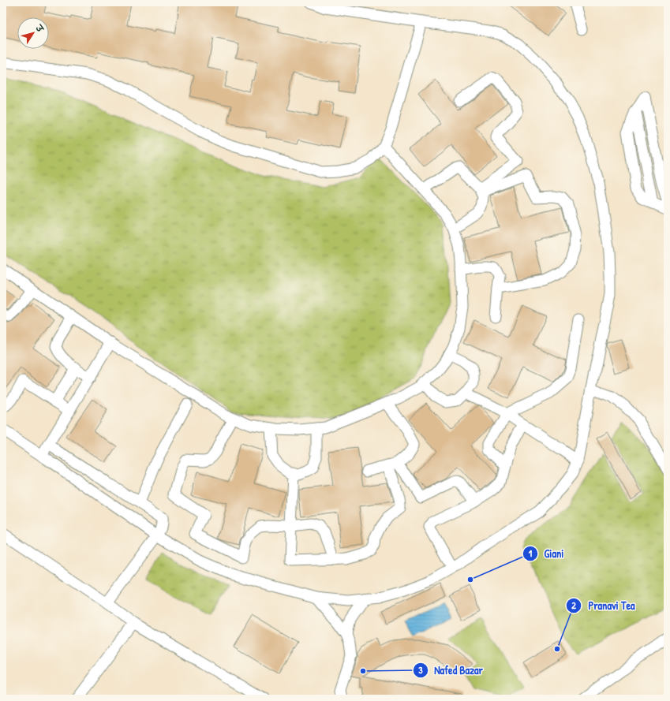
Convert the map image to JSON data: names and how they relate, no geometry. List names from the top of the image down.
{
  "places": ["Giani", "Pranavi Tea", "Nafed Bazar"],
  "north": "top right"
}
